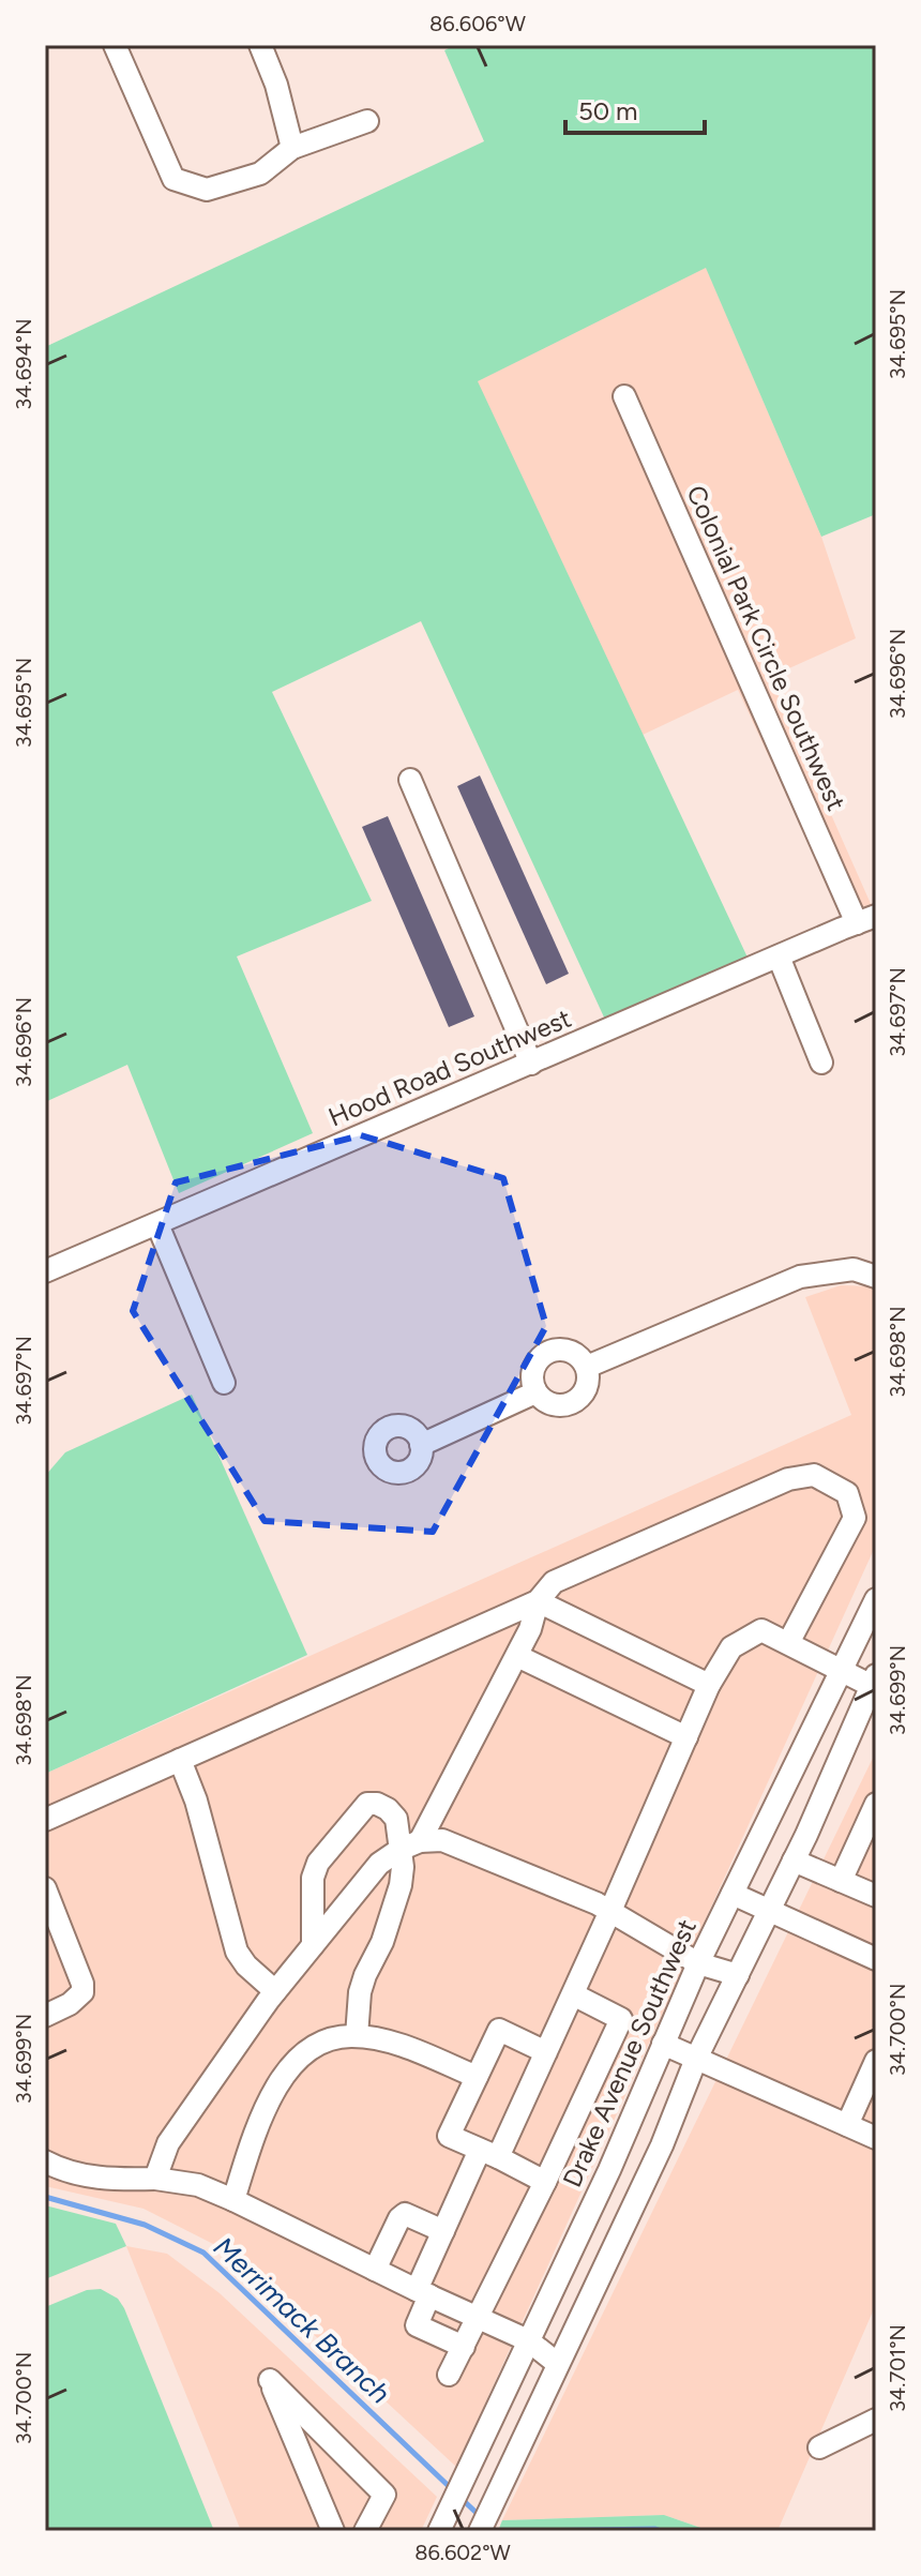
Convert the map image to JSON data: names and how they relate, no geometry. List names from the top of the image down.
{
  "streets": {
    "street": ["Colonial Park Circle Southwest", "Hood Road Southwest", "Drake Avenue Southwest"]
  },
  "crossings": [
    ["Colonial Park Circle Southwest", "Hood Road Southwest"]
  ],
  "water": ["Merrimack Branch"],
  "scale_bar": "50 m",
  "coordinates": [
    "86.606°W",
    "34.695°N",
    "34.694°N",
    "34.696°N",
    "34.697°N",
    "34.698°N",
    "34.699°N",
    "34.700°N",
    "34.701°N",
    "86.602°W"
  ]
}
